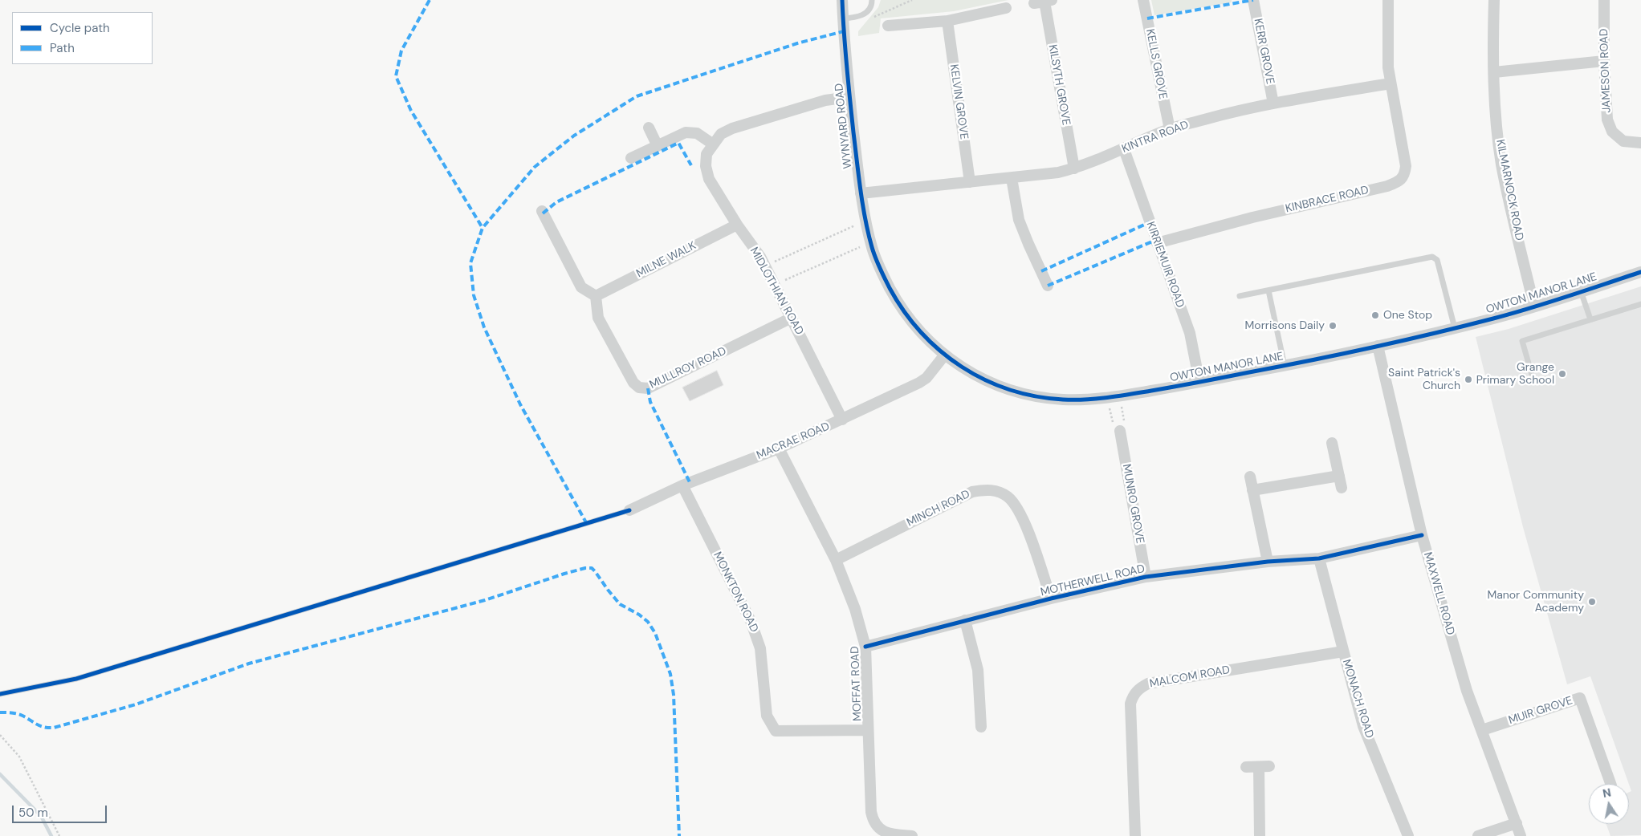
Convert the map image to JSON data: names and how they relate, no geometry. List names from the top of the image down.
{
  "streets": {
    "street": [
      "KERR GROVE",
      "KELLS GROVE",
      "JAMESON ROAD",
      "KILSYTH GROVE",
      "KELVIN GROVE",
      "WYNYARD ROAD",
      "KINTRA ROAD",
      "KILMARNOCK ROAD",
      "KINBRACE ROAD",
      "MILNE WALK",
      "KIRRIEMUIR ROAD",
      "MIDLOTHIAN ROAD",
      "OWTON MANOR LANE",
      "MULLROY ROAD",
      "MACRAE ROAD",
      "MUNRO GROVE",
      "MINCH ROAD",
      "MOTHERWELL ROAD",
      "MONKTON ROAD",
      "MAXWELL ROAD",
      "MALCOM ROAD",
      "MOFFAT ROAD",
      "MONACH ROAD",
      "MUIR GROVE"
    ]
  },
  "crossings": [
    ["KERR GROVE", "KINTRA ROAD"],
    ["KELLS GROVE", "KINTRA ROAD"],
    ["KILSYTH GROVE", "KINTRA ROAD"],
    ["KELVIN GROVE", "KINTRA ROAD"],
    ["WYNYARD ROAD", "KINTRA ROAD"],
    ["WYNYARD ROAD", "OWTON MANOR LANE"],
    ["KINTRA ROAD", "KINBRACE ROAD"],
    ["KINTRA ROAD", "KIRRIEMUIR ROAD"],
    ["KILMARNOCK ROAD", "OWTON MANOR LANE"],
    ["KINBRACE ROAD", "KIRRIEMUIR ROAD"],
    ["MILNE WALK", "MIDLOTHIAN ROAD"],
    ["MILNE WALK", "MULLROY ROAD"],
    ["KIRRIEMUIR ROAD", "OWTON MANOR LANE"],
    ["MIDLOTHIAN ROAD", "MULLROY ROAD"],
    ["MIDLOTHIAN ROAD", "MACRAE ROAD"],
    ["OWTON MANOR LANE", "MACRAE ROAD"],
    ["OWTON MANOR LANE", "MAXWELL ROAD"],
    ["MACRAE ROAD", "MONKTON ROAD"],
    ["MACRAE ROAD", "MOFFAT ROAD"],
    ["MUNRO GROVE", "MOTHERWELL ROAD"],
    ["MINCH ROAD", "MOTHERWELL ROAD"],
    ["MINCH ROAD", "MOFFAT ROAD"],
    ["MOTHERWELL ROAD", "MAXWELL ROAD"],
    ["MOTHERWELL ROAD", "MOFFAT ROAD"],
    ["MOTHERWELL ROAD", "MONACH ROAD"],
    ["MONKTON ROAD", "MOFFAT ROAD"],
    ["MAXWELL ROAD", "MUIR GROVE"],
    ["MALCOM ROAD", "MONACH ROAD"]
  ],
  "places": [
    "One Stop",
    "Morrisons Daily",
    "Grange Primary School",
    "Saint Patrick's Church",
    "Manor Community Academy"
  ],
  "legend": ["Cycle path", "Path"],
  "scale_bar": "50 m",
  "north": "top"
}
